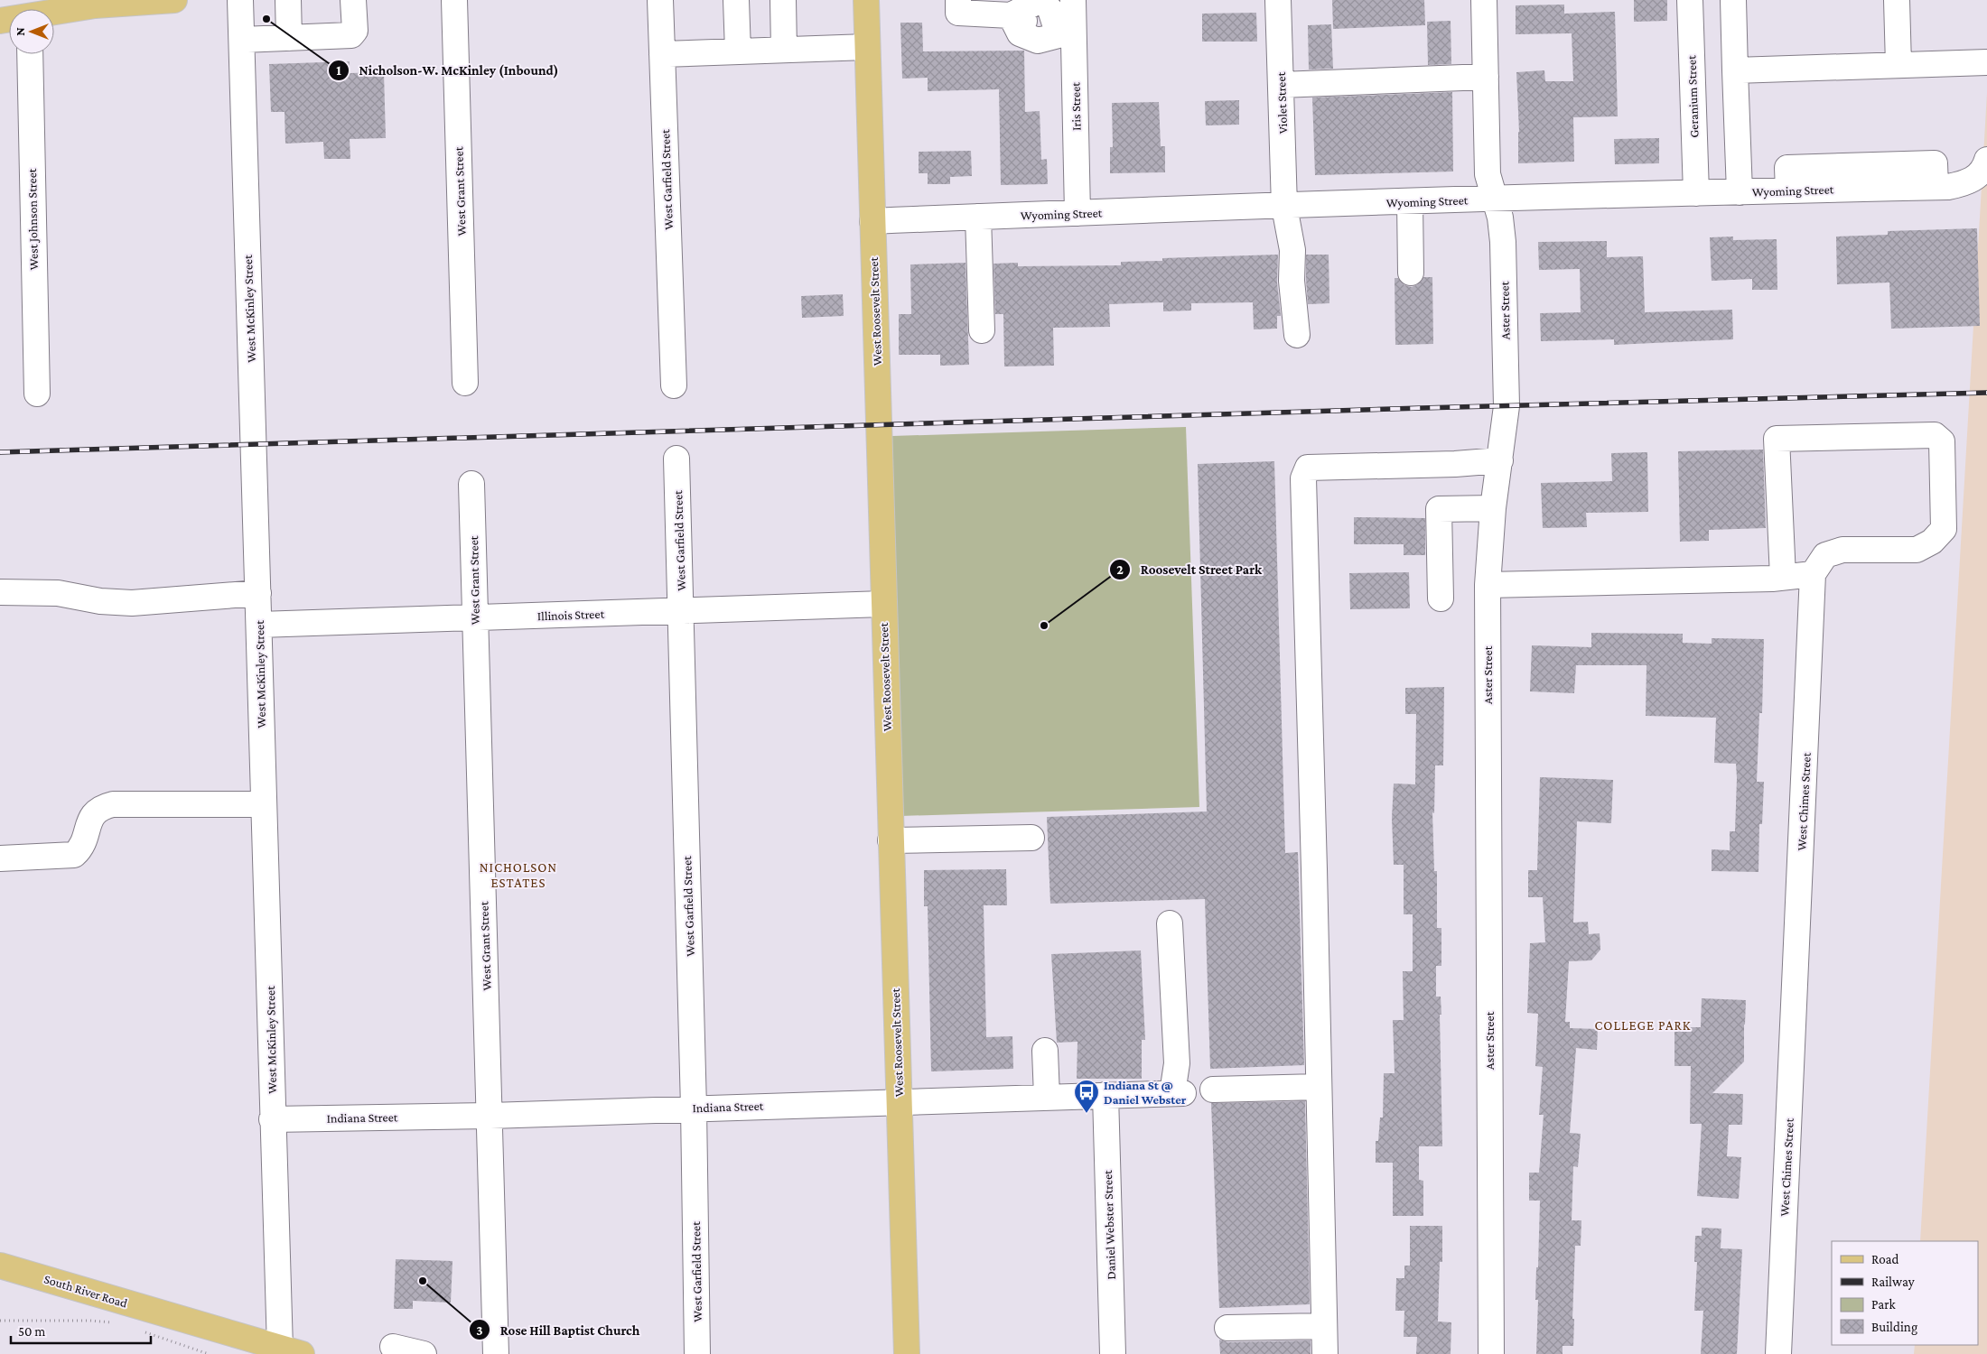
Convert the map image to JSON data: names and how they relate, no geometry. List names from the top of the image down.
{
  "streets": {
    "main road": ["West Roosevelt Street", "South River Road"],
    "street": [
      "Geranium Street",
      "Violet Street",
      "Iris Street",
      "West Garfield Street",
      "Wyoming Street",
      "West Grant Street",
      "West Johnson Street",
      "West McKinley Street",
      "Aster Street",
      "Illinois Street",
      "West Chimes Street",
      "Indiana Street",
      "Daniel Webster Street"
    ]
  },
  "crossings": [
    ["Geranium Street", "Wyoming Street"],
    ["Violet Street", "Wyoming Street"],
    ["Iris Street", "Wyoming Street"],
    ["West Garfield Street", "Illinois Street"],
    ["West Garfield Street", "Indiana Street"],
    ["Wyoming Street", "Aster Street"],
    ["Wyoming Street", "West Roosevelt Street"],
    ["West Grant Street", "Illinois Street"],
    ["West Grant Street", "Indiana Street"],
    ["West McKinley Street", "Illinois Street"],
    ["West McKinley Street", "Indiana Street"],
    ["West McKinley Street", "South River Road"],
    ["West Roosevelt Street", "Illinois Street"],
    ["West Roosevelt Street", "Indiana Street"],
    ["Indiana Street", "Daniel Webster Street"]
  ],
  "districts": ["NICHOLSON ESTATES", "COLLEGE PARK"],
  "places": {
    "other": ["Nicholson-W. McKinley (Inbound)", "Roosevelt Street Park", "Rose Hill Baptist Church"],
    "bus stop": ["Indiana St @ Daniel Webster"]
  },
  "legend": [
    "Road",
    "Railway",
    "Park",
    "Building"
  ],
  "scale_bar": "50 m",
  "north": "left"
}
